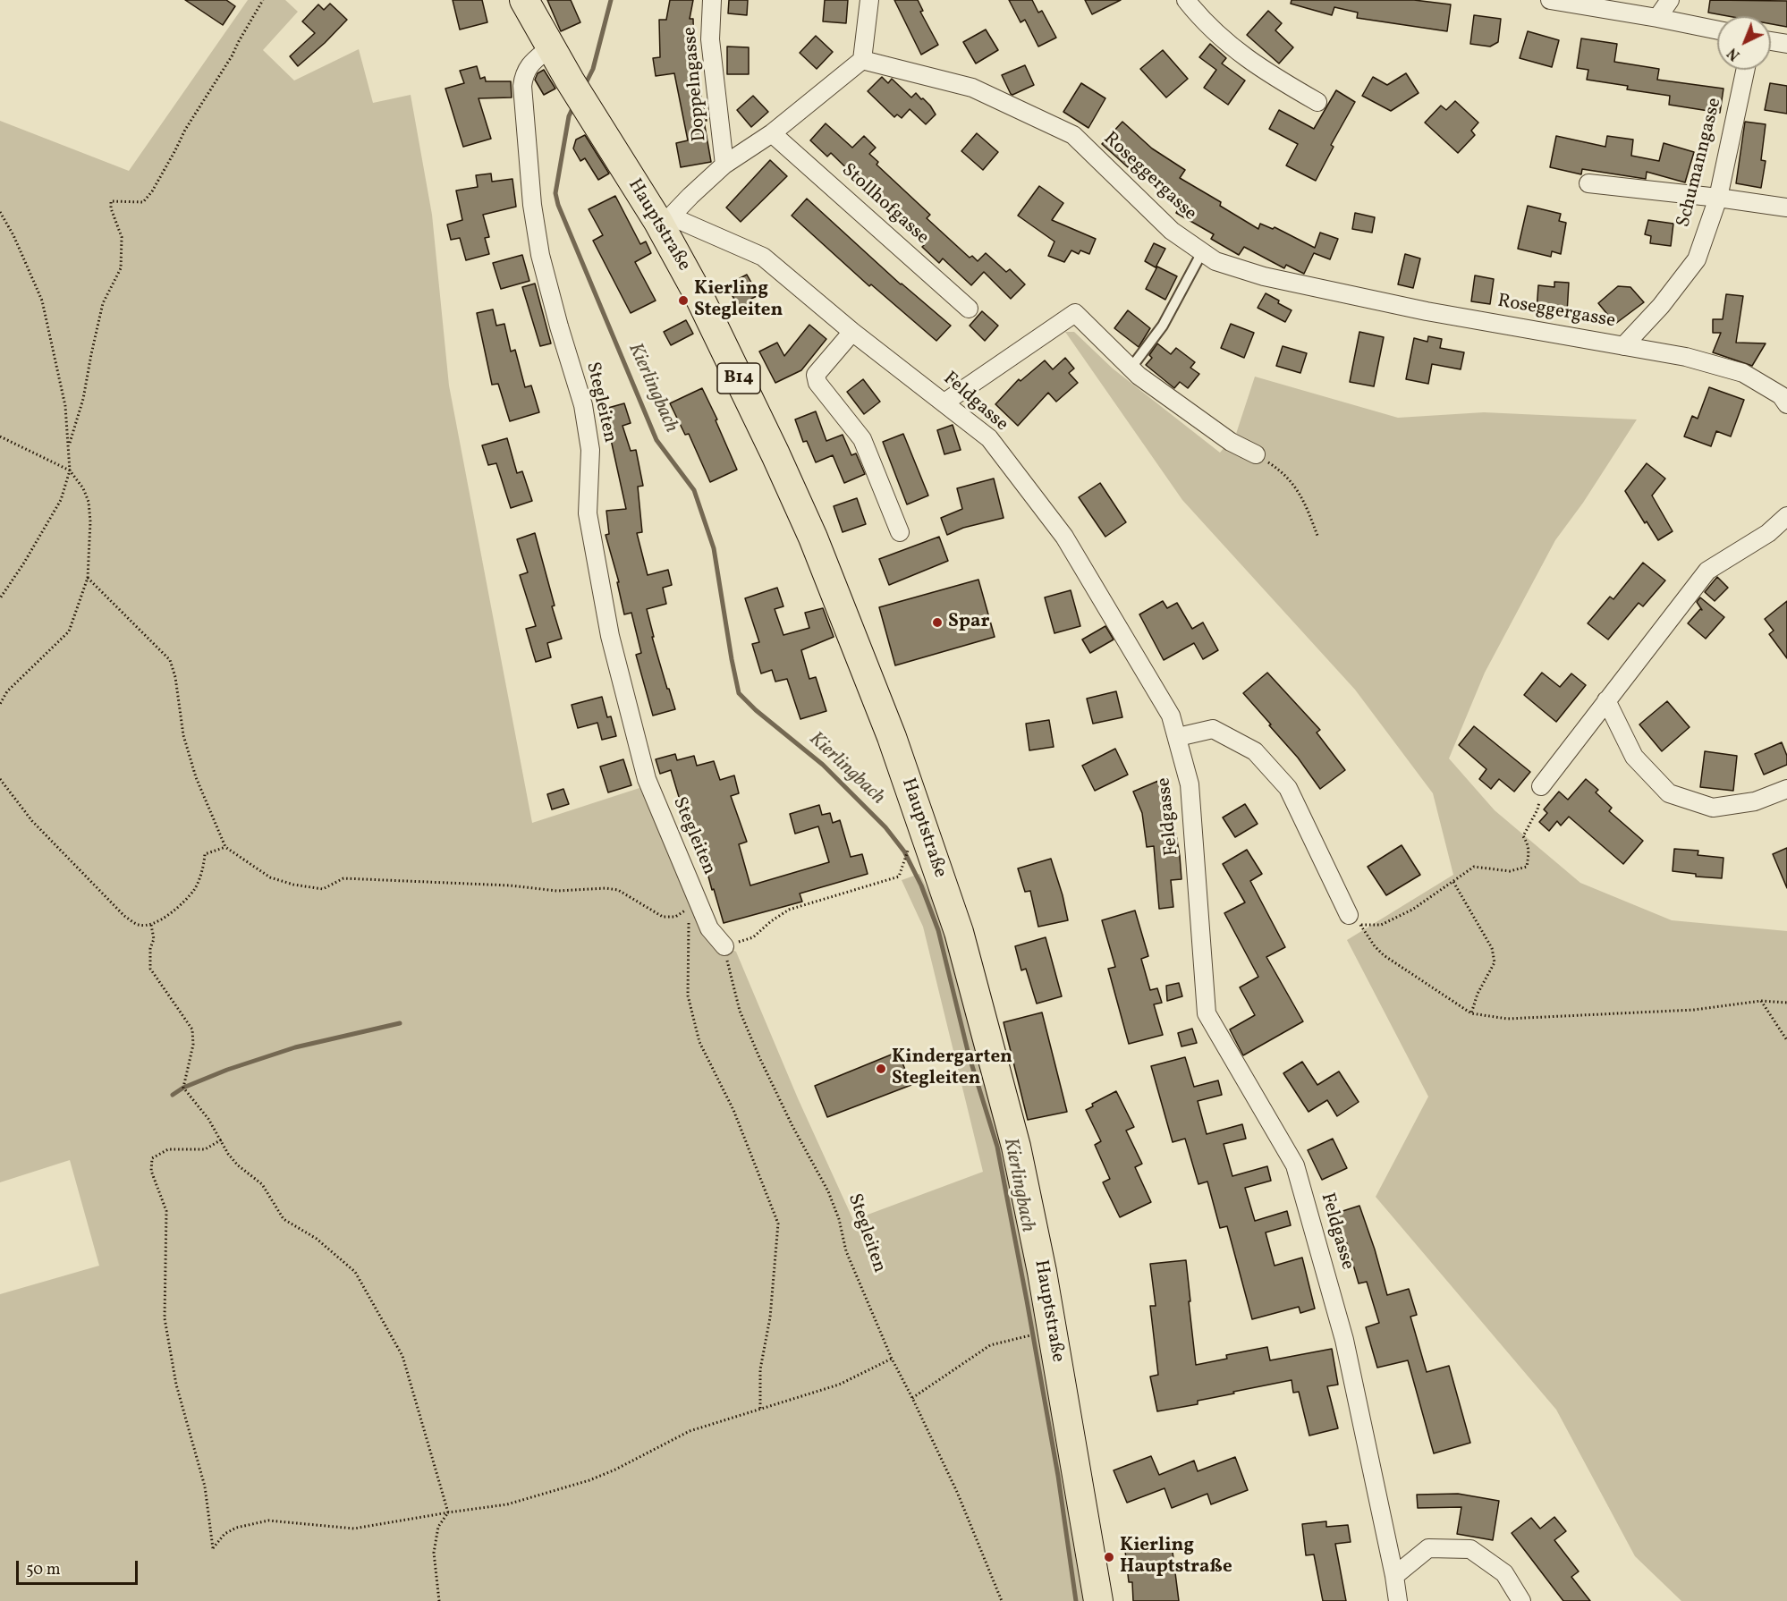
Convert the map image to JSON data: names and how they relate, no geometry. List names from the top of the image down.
{
  "streets": {
    "main road": ["Hauptstraße", "B14"],
    "street": [
      "Doppelngasse",
      "Schumanngasse",
      "Roseggergasse",
      "Stollhofgasse",
      "Stegleiten",
      "Feldgasse"
    ]
  },
  "crossings": [
    ["Schumanngasse", "Roseggergasse"],
    ["Hauptstraße", "B14"],
    ["Hauptstraße", "Stegleiten"],
    ["Hauptstraße", "Feldgasse"],
    ["B14", "Stegleiten"]
  ],
  "water": ["Kierlingbach"],
  "places": [
    "Kierling Stegleiten",
    "Spar",
    "Kindergarten Stegleiten",
    "Kierling Hauptstraße"
  ],
  "scale_bar": "50 m",
  "north": "bottom left"
}
